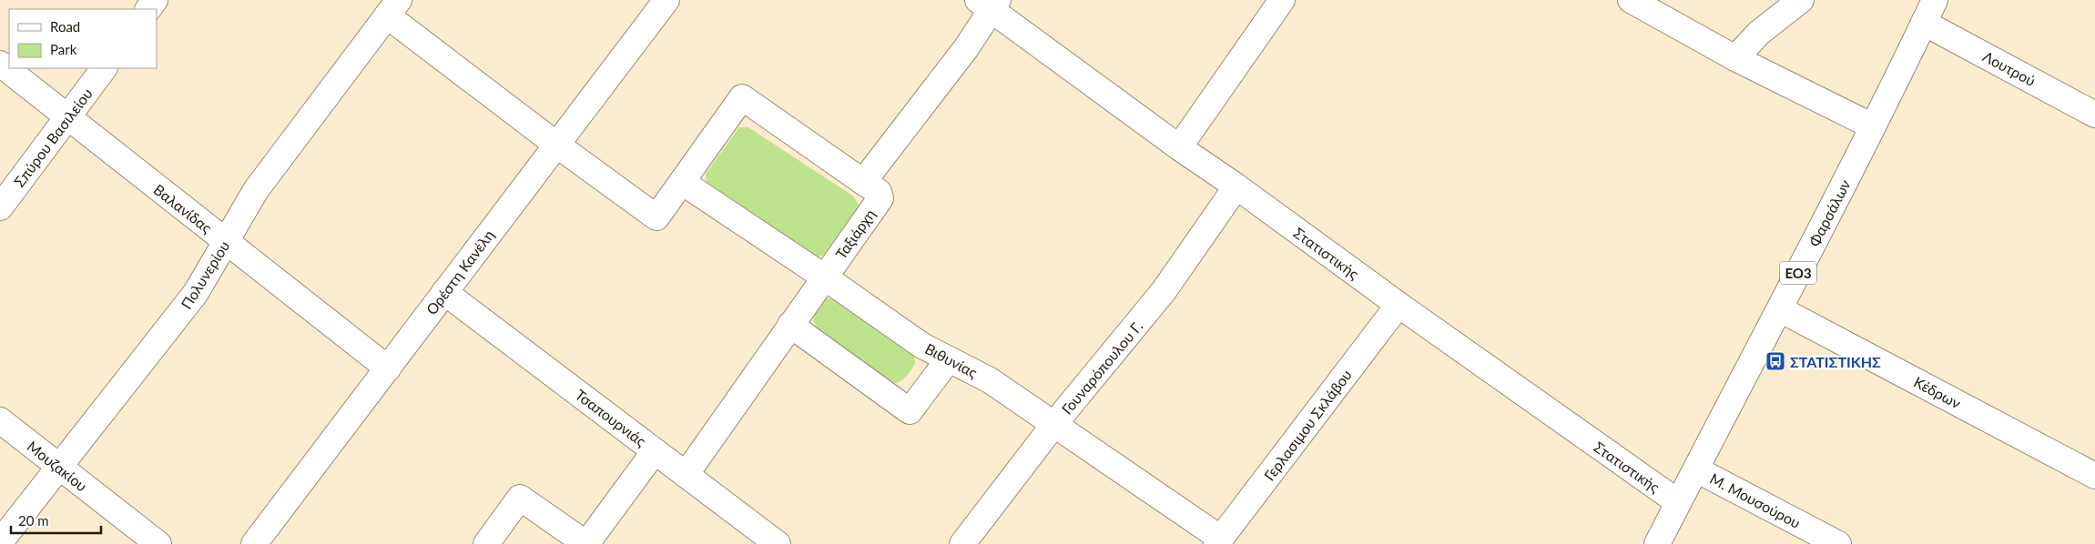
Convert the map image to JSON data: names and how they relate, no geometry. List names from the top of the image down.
{
  "streets": {
    "street": [
      "Λουτρού",
      "Σπύρου Βασιλείου",
      "Βαλανίδας",
      "Φαρσάλων",
      "Ταξιάρχη",
      "Στατιστικής",
      "Ορέστη Κανέλη",
      "ΕΟ3",
      "Πολυνερίου",
      "Βιθυνίας",
      "Γουναρόπουλου Γ.",
      "Κέδρων",
      "Τσαπουρνιάς",
      "Γερλασιμου Σκλάβου",
      "Μουζακίου",
      "Μ. Μουσούρου"
    ]
  },
  "crossings": [
    ["Λουτρού", "Φαρσάλων"],
    ["Σπύρου Βασιλείου", "Βαλανίδας"],
    ["Βαλανίδας", "Ορέστη Κανέλη"],
    ["Βαλανίδας", "Πολυνερίου"],
    ["Φαρσάλων", "Στατιστικής"],
    ["Φαρσάλων", "Κέδρων"],
    ["Φαρσάλων", "Μ. Μουσούρου"],
    ["Ταξιάρχη", "Βιθυνίας"],
    ["Ταξιάρχη", "Τσαπουρνιάς"],
    ["Στατιστικής", "Γουναρόπουλου Γ."],
    ["Στατιστικής", "Γερλασιμου Σκλάβου"],
    ["Ορέστη Κανέλη", "Τσαπουρνιάς"],
    ["Πολυνερίου", "Μουζακίου"],
    ["Βιθυνίας", "Γουναρόπουλου Γ."],
    ["Βιθυνίας", "Γερλασιμου Σκλάβου"]
  ],
  "places": {
    "bus stop": ["ΣΤΑΤΙΣΤΙΚΗΣ"]
  },
  "legend": ["Road", "Park"],
  "scale_bar": "20 m"
}
